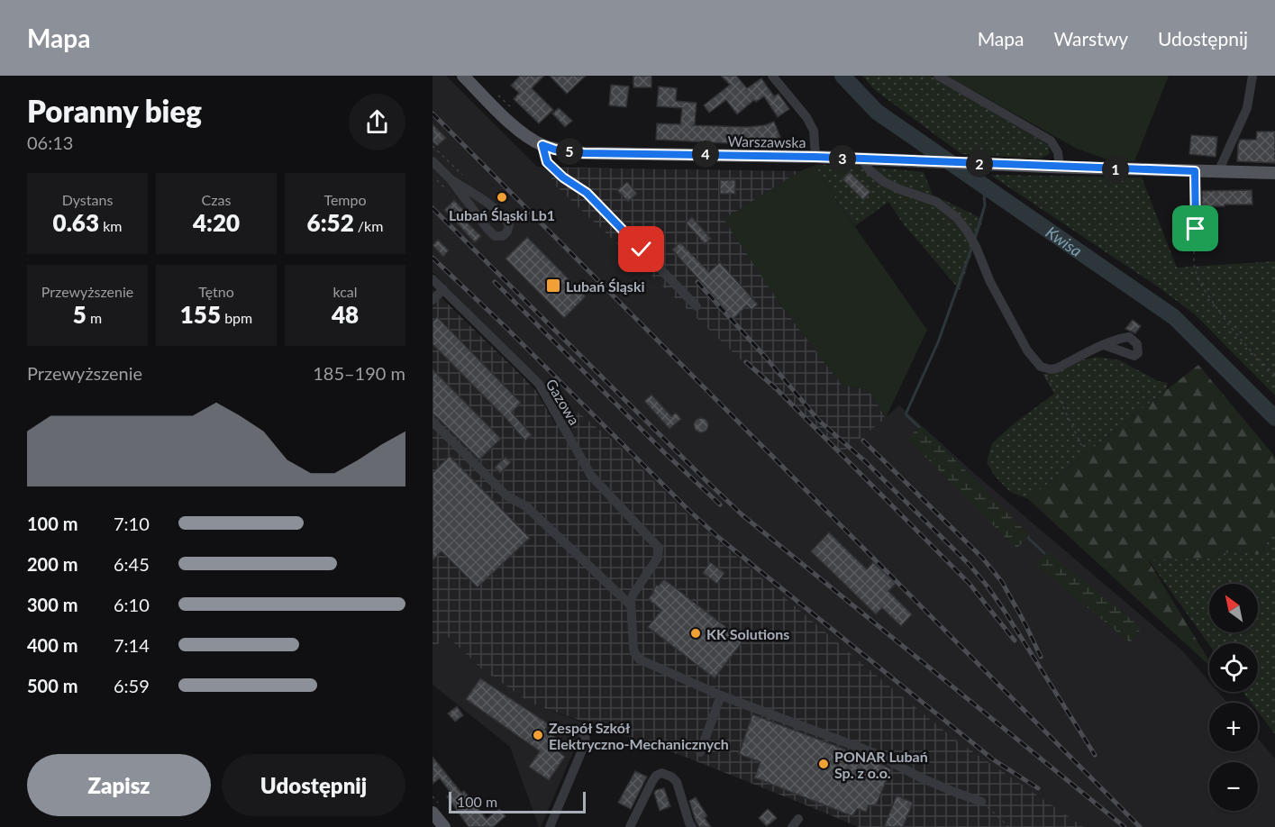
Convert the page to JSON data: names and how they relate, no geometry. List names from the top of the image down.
{
  "streets": {
    "main road": ["Warszawska"],
    "street": ["Gazowa"]
  },
  "water": ["Kwisa"],
  "places": {
    "other": [
      "Lubań Śląski Lb1",
      "KK Solutions",
      "Zespół Szkół Elektryczno-Mechanicznych",
      "PONAR Lubań Sp. z o.o."
    ],
    "transit": ["Lubań Śląski"]
  },
  "scale_bar": "100 m",
  "north": "top left",
  "page": {
    "header": "Mapa",
    "nav": ["Mapa", "Warstwy", "Udostępnij"],
    "heading": ["Poranny bieg", "06:13"],
    "pins": [
      "5",
      "4",
      "3",
      "2",
      "1"
    ],
    "stats": [
      ["Dystans", "0.63 km"],
      ["Czas", "4:20"],
      ["Tempo", "6:52 /km"],
      ["Przewyższenie", "5 m"],
      ["Tętno", "155 bpm"],
      ["kcal", "48"]
    ],
    "chart": ["Przewyższenie", "185–190 m"],
    "list": [
      {
        "name": "100 m",
        "note": "7:10"
      },
      {
        "name": "200 m",
        "note": "6:45"
      },
      {
        "name": "300 m",
        "note": "6:10"
      },
      {
        "name": "400 m",
        "note": "7:14"
      },
      {
        "name": "500 m",
        "note": "6:59"
      }
    ],
    "map_buttons": ["+", "−"],
    "buttons": ["Zapisz", "Udostępnij"],
    "scale": "100 m"
  }
}
